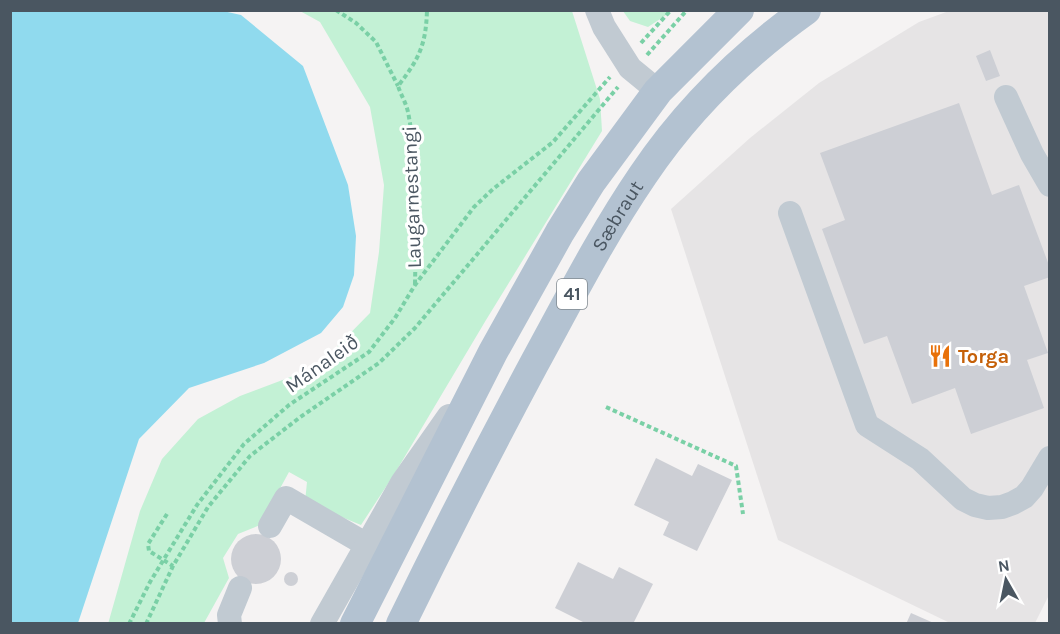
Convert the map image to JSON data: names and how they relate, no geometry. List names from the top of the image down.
{
  "streets": {
    "main road": ["Sæbraut", "41"],
    "path": ["Laugarnestangi", "Mánaleið"]
  },
  "crossings": [
    ["Laugarnestangi", "Mánaleið"]
  ],
  "places": {
    "restaurant": ["Torga"]
  },
  "north": "top"
}
